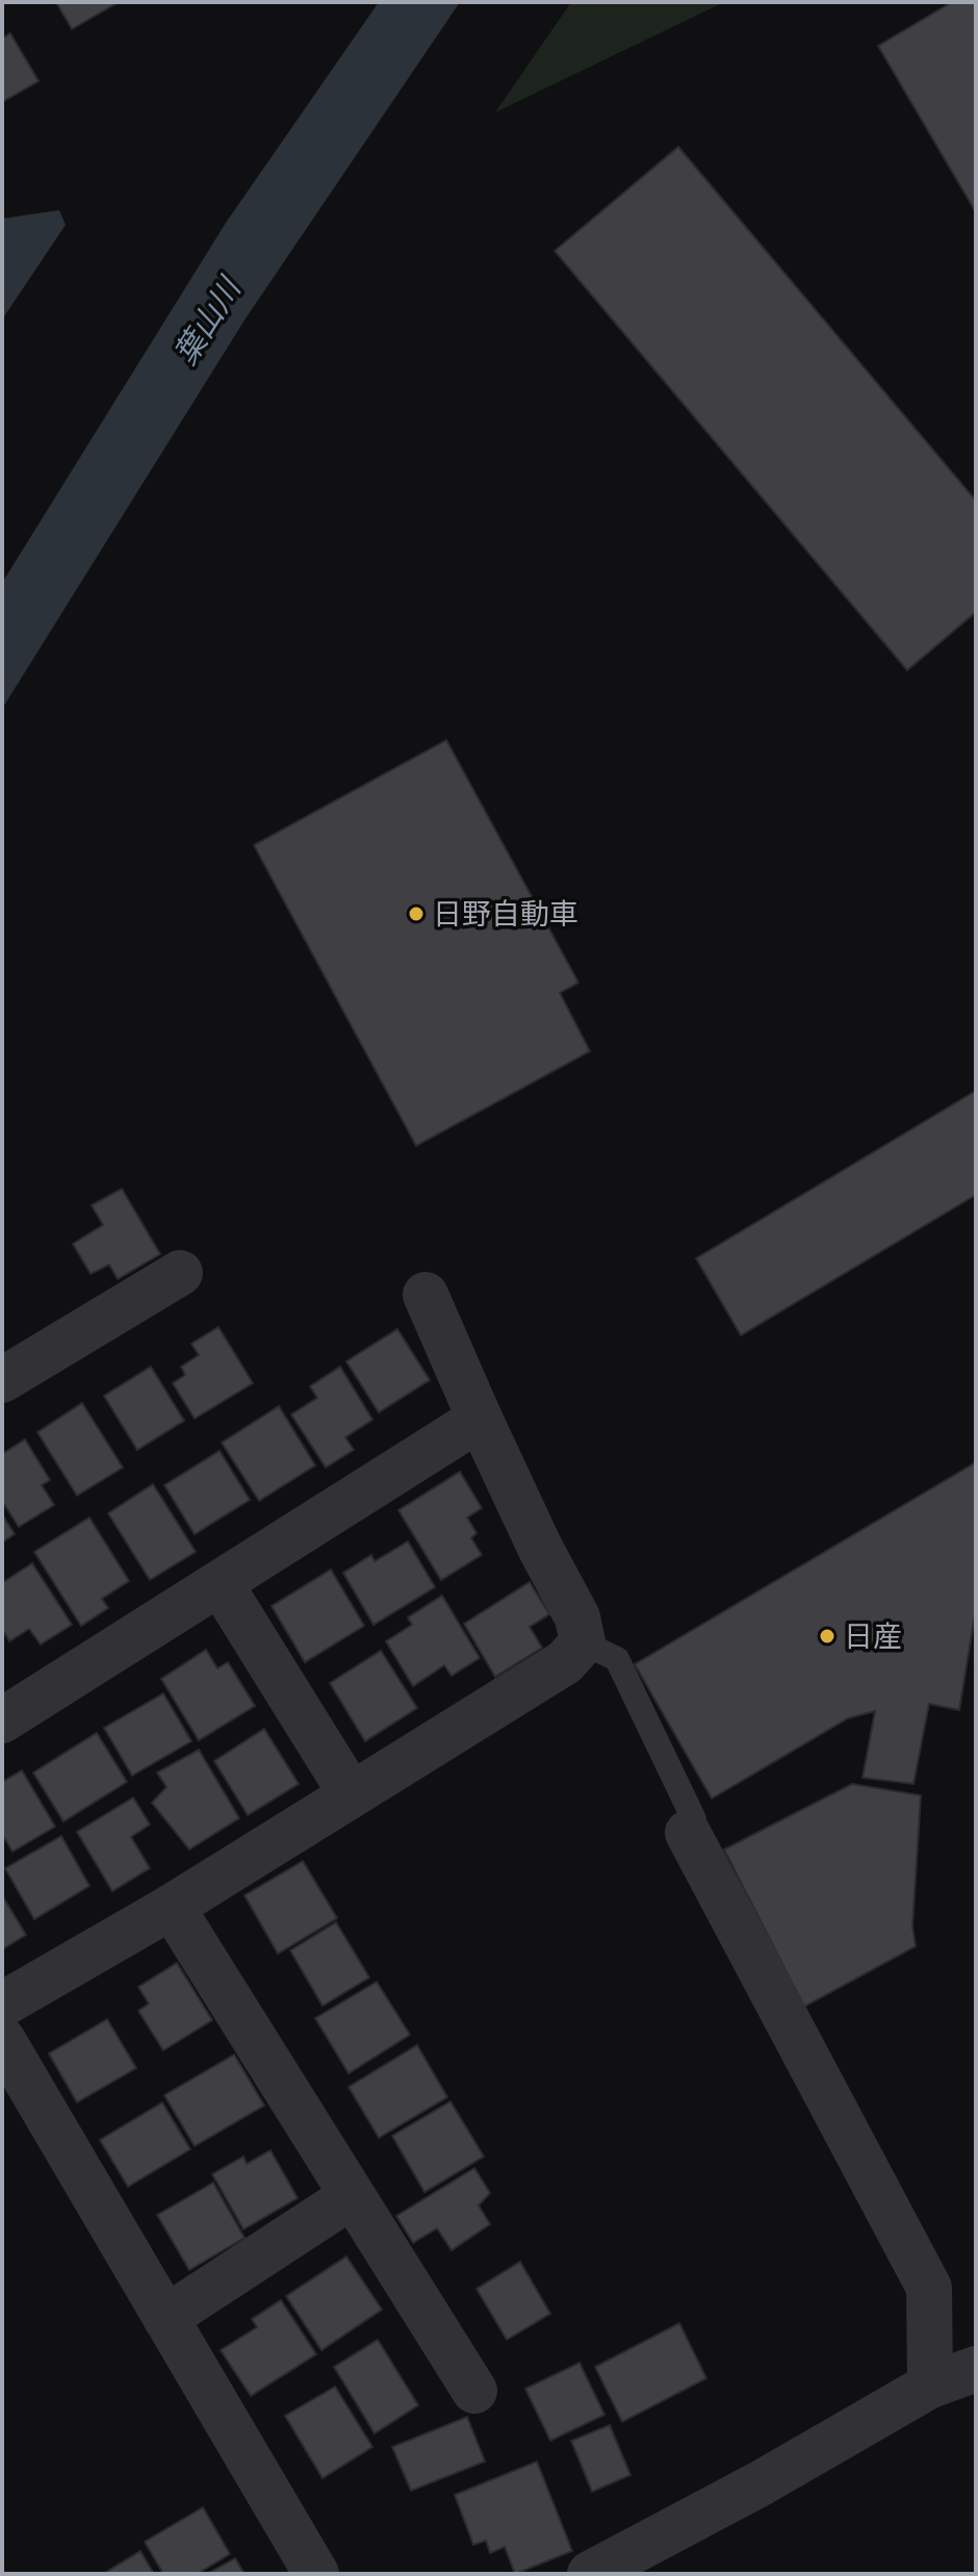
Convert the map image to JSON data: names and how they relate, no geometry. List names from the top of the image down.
{
  "water": ["葉山川"],
  "places": ["日野自動車", "日産"]
}
